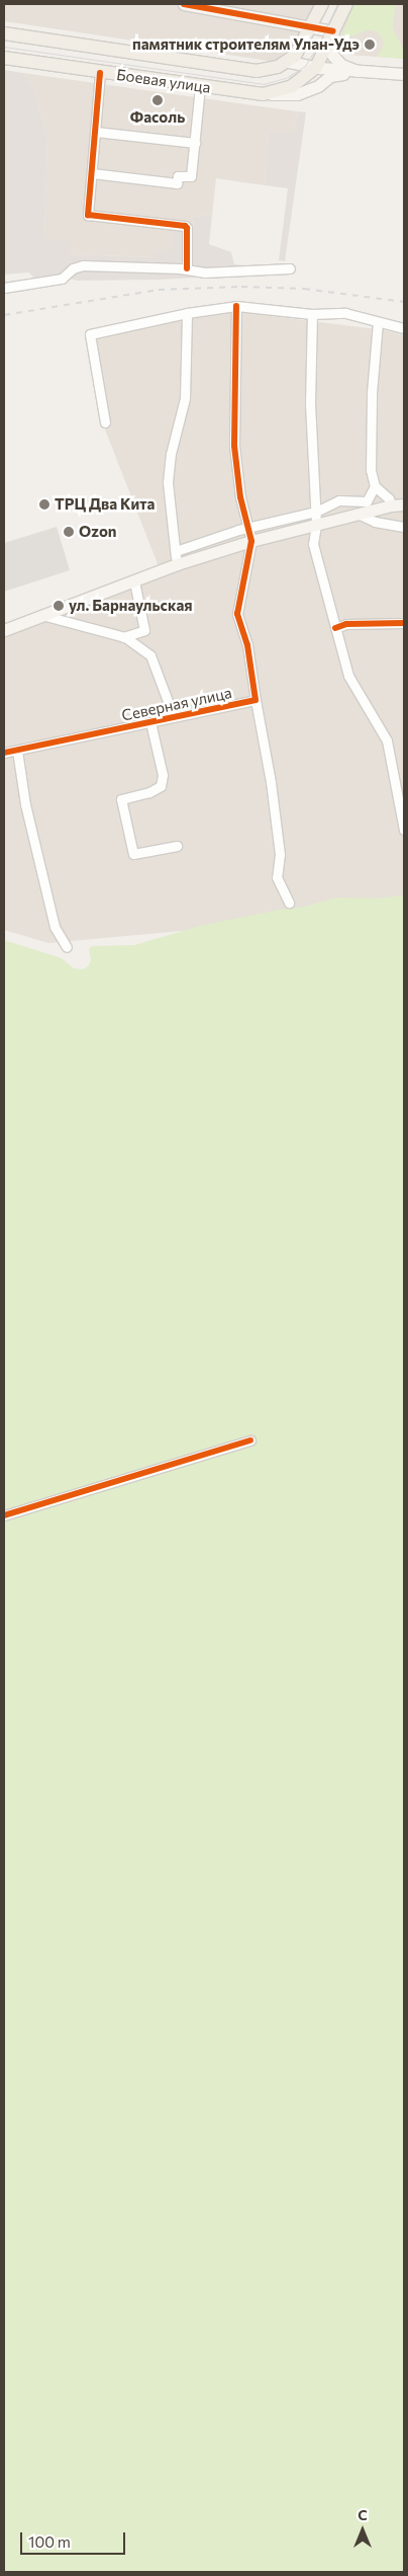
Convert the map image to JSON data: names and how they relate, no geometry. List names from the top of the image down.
{
  "streets": {
    "main road": ["Боевая улица"],
    "street": ["Северная улица"]
  },
  "places": [
    "памятник строителям Улан-Удэ",
    "Фасоль",
    "ТРЦ Два Кита",
    "Ozon",
    "ул. Барнаульская"
  ],
  "scale_bar": "100 m",
  "north": "top"
}
